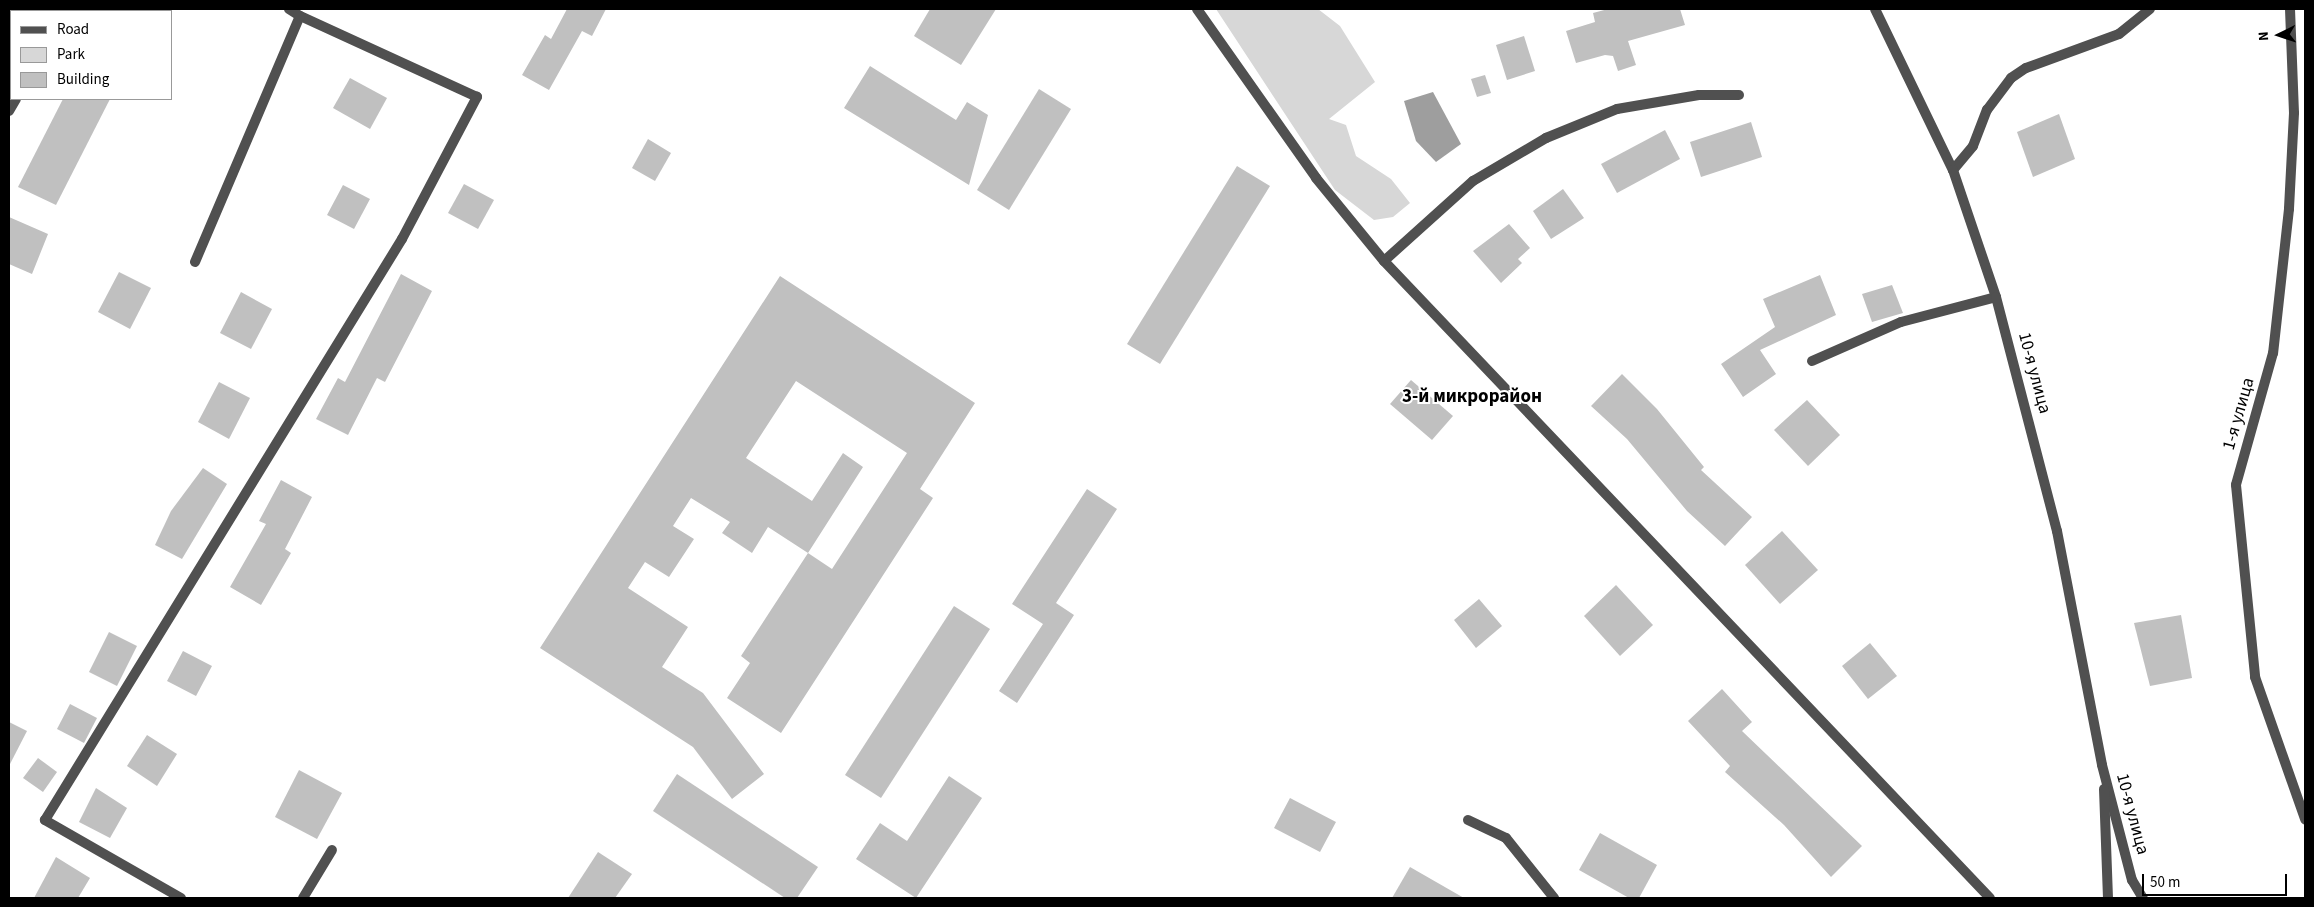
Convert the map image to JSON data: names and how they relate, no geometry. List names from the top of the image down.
{
  "streets": {
    "street": ["10-я улица", "1-я улица"]
  },
  "districts": ["3-й микрорайон"],
  "legend": ["Road", "Park", "Building"],
  "scale_bar": "50 m",
  "north": "left"
}
